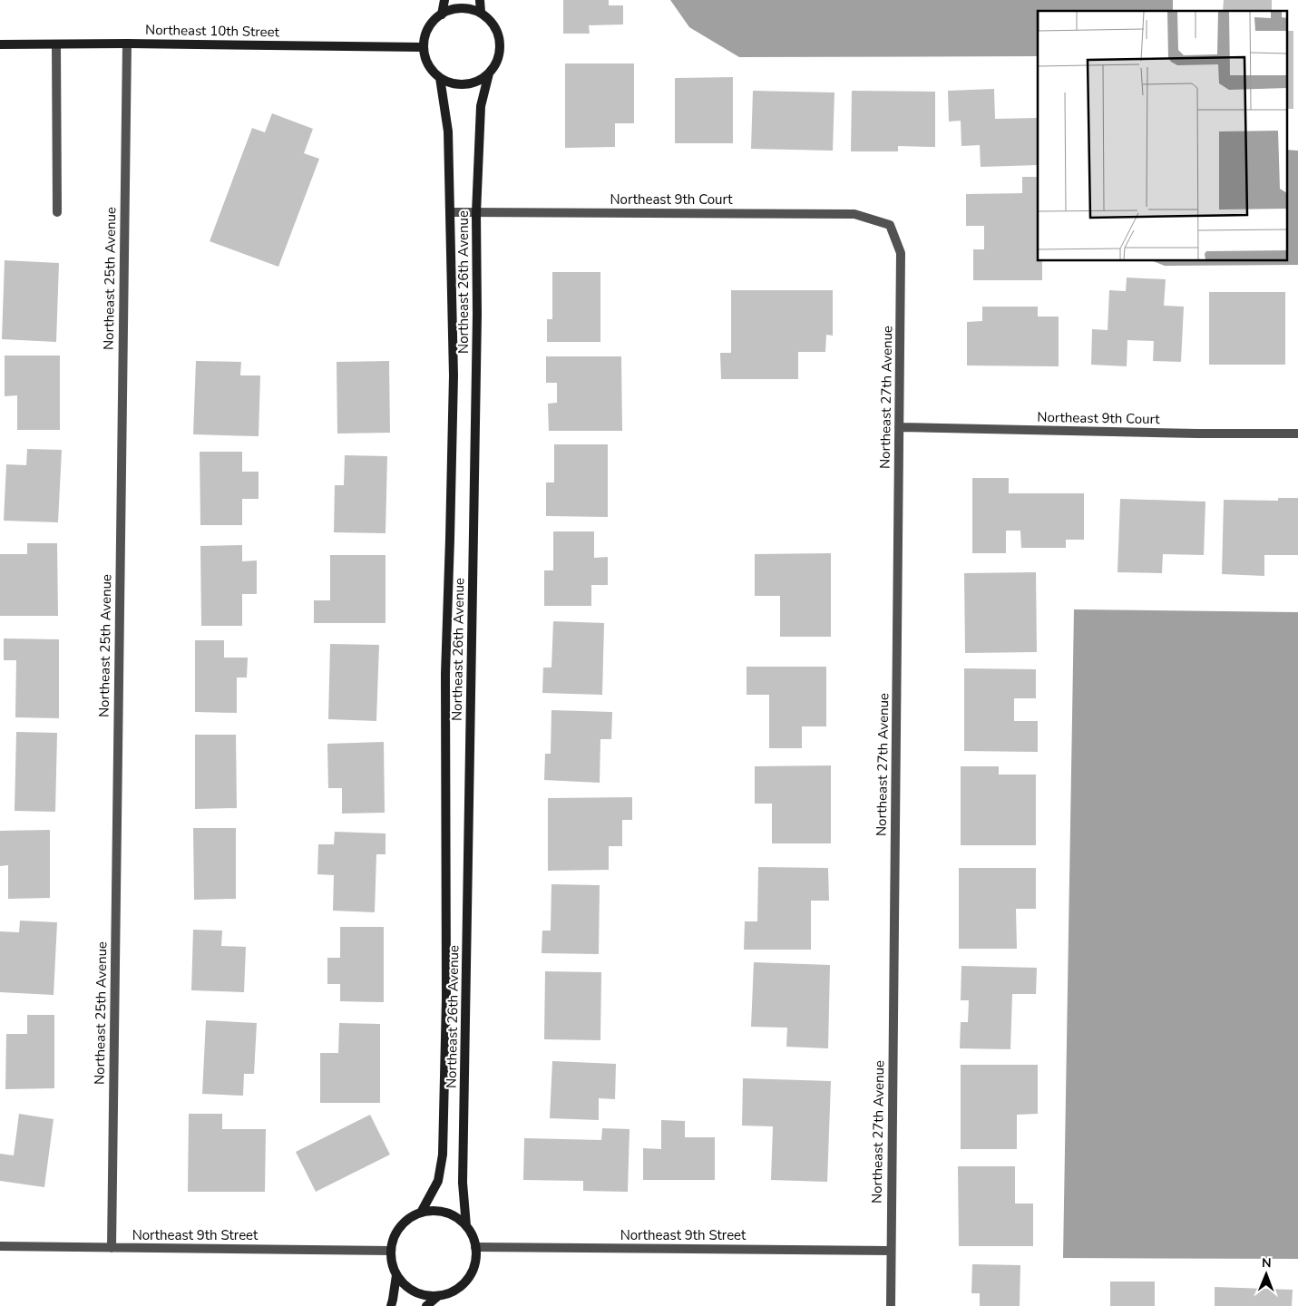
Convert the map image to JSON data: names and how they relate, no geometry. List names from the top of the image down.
{
  "streets": {
    "street": [
      "Northeast 10th Street",
      "Northeast 9th Court",
      "Northeast 25th Avenue",
      "Northeast 26th Avenue",
      "Northeast 27th Avenue",
      "Northeast 9th Street"
    ]
  },
  "crossings": [
    ["Northeast 10th Street", "Northeast 25th Avenue"],
    ["Northeast 10th Street", "Northeast 26th Avenue"],
    ["Northeast 9th Court", "Northeast 26th Avenue"],
    ["Northeast 9th Court", "Northeast 27th Avenue"],
    ["Northeast 25th Avenue", "Northeast 9th Street"],
    ["Northeast 26th Avenue", "Northeast 9th Street"],
    ["Northeast 27th Avenue", "Northeast 9th Street"]
  ],
  "north": "top"
}
